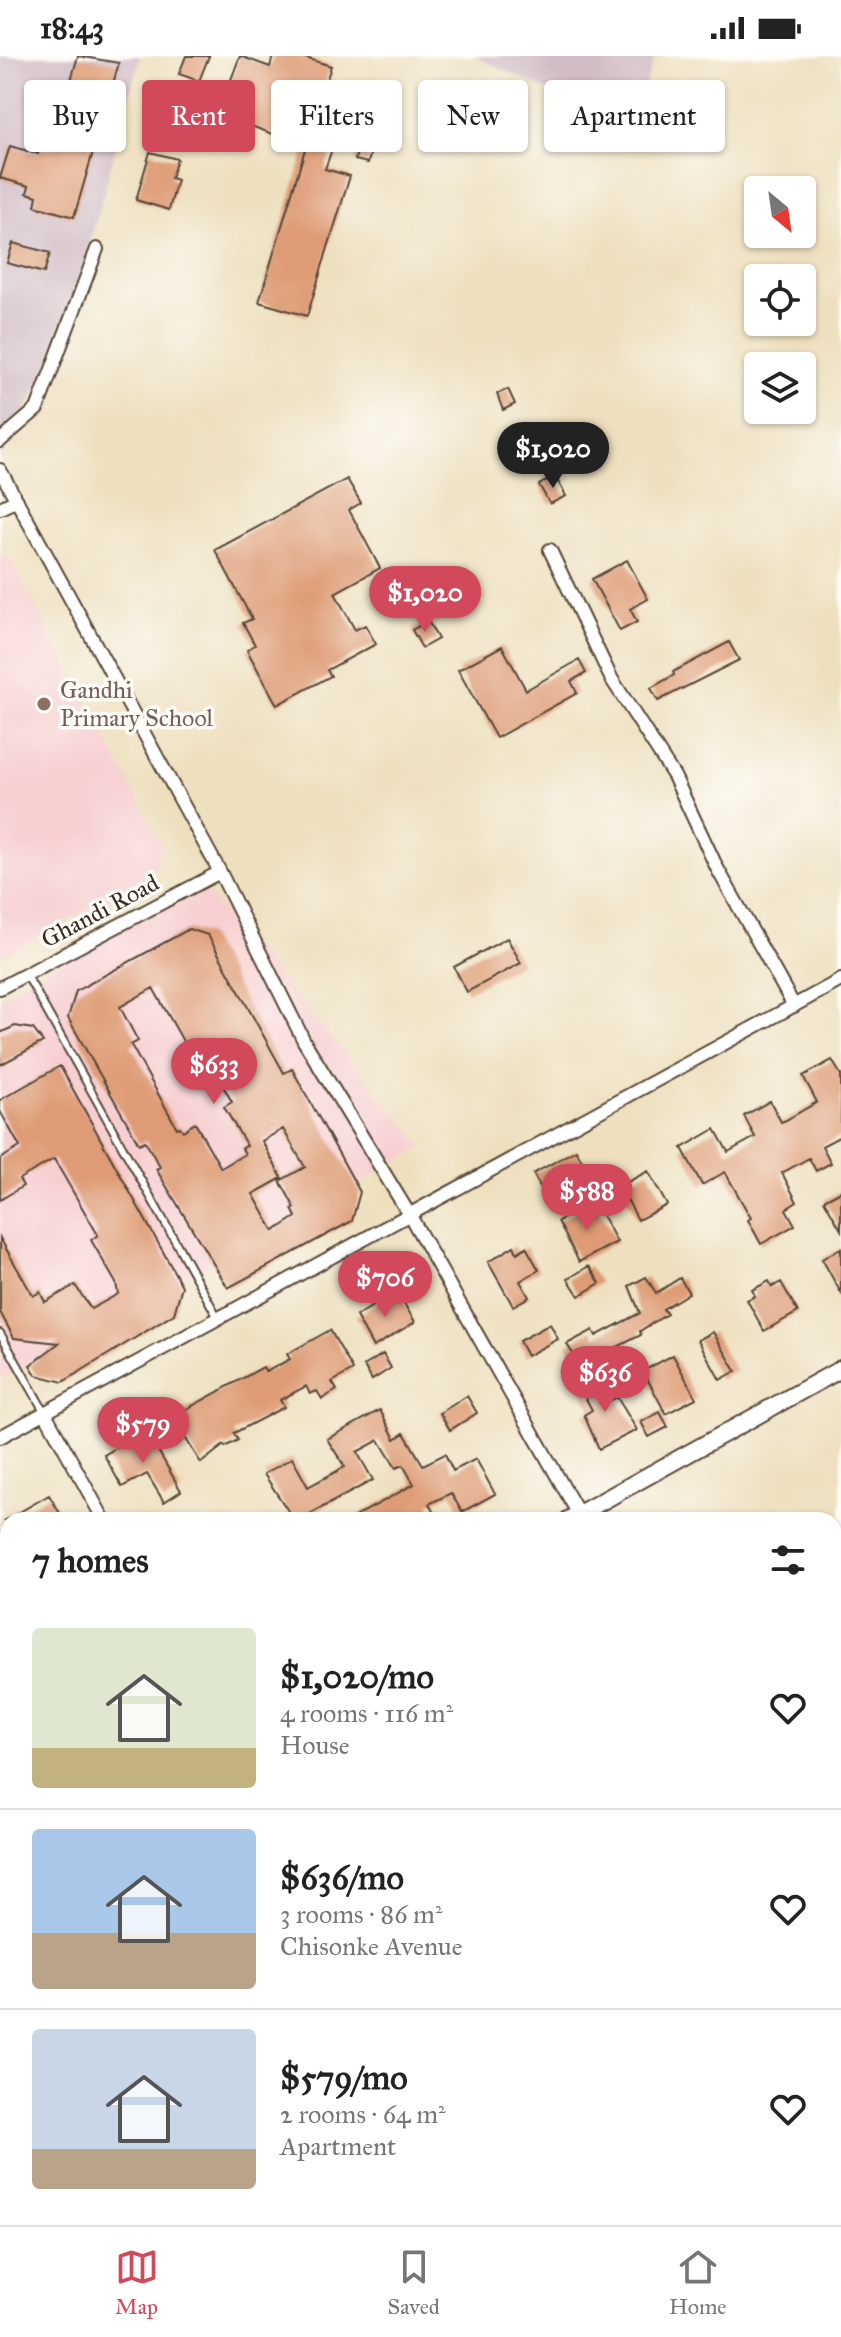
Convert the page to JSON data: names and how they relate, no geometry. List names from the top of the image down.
{
  "streets": {
    "street": ["Ghandi Road"]
  },
  "places": ["Gandhi Primary School"],
  "north": "bottom right",
  "page": {
    "status": "18:43",
    "chip": [
      "Buy",
      "Rent",
      "Filters",
      "New",
      "Apartment"
    ],
    "price": [
      "$1,020",
      "$1,020",
      "$633",
      "$588",
      "$706",
      "$636",
      "$579"
    ],
    "heading": "7 homes",
    "list": [
      {
        "name": "$1,020/mo",
        "note": "4 rooms · 116 m² · House"
      },
      {
        "name": "$636/mo",
        "note": "3 rooms · 86 m² · Chisonke Avenue"
      },
      {
        "name": "$579/mo",
        "note": "2 rooms · 64 m² · Apartment"
      }
    ],
    "tabs": ["Map", "Saved", "Home"]
  }
}
